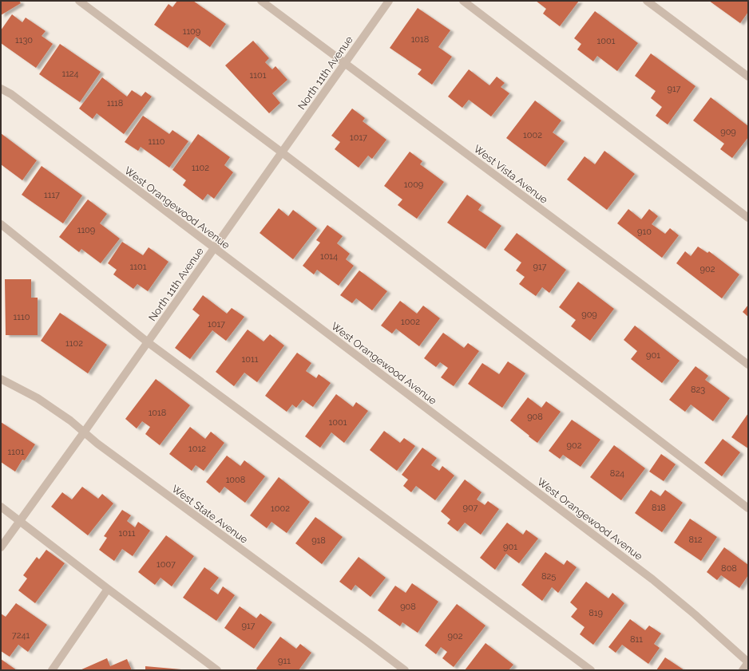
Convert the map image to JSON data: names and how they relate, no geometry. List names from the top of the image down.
{
  "streets": {
    "street": [
      "North 11th Avenue",
      "West Vista Avenue",
      "West Orangewood Avenue",
      "West State Avenue"
    ]
  },
  "crossings": [
    ["North 11th Avenue", "West Vista Avenue"],
    ["North 11th Avenue", "West Orangewood Avenue"],
    ["North 11th Avenue", "West State Avenue"]
  ],
  "house_numbers": [
    "1109",
    "1018",
    "1130",
    "1001",
    "1124",
    "1101",
    "917",
    "1118",
    "909",
    "1002",
    "1017",
    "1110",
    "1102",
    "1009",
    "1117",
    "1109",
    "910",
    "1014",
    "1101",
    "917",
    "902",
    "909",
    "1110",
    "1002",
    "1017",
    "1102",
    "901",
    "1011",
    "823",
    "1018",
    "908",
    "1001",
    "902",
    "1012",
    "1101",
    "824",
    "1008",
    "907",
    "818",
    "1002",
    "1011",
    "812",
    "918",
    "901",
    "1007",
    "808",
    "825",
    "908",
    "819",
    "917",
    "7241",
    "902",
    "811",
    "911"
  ]
}
